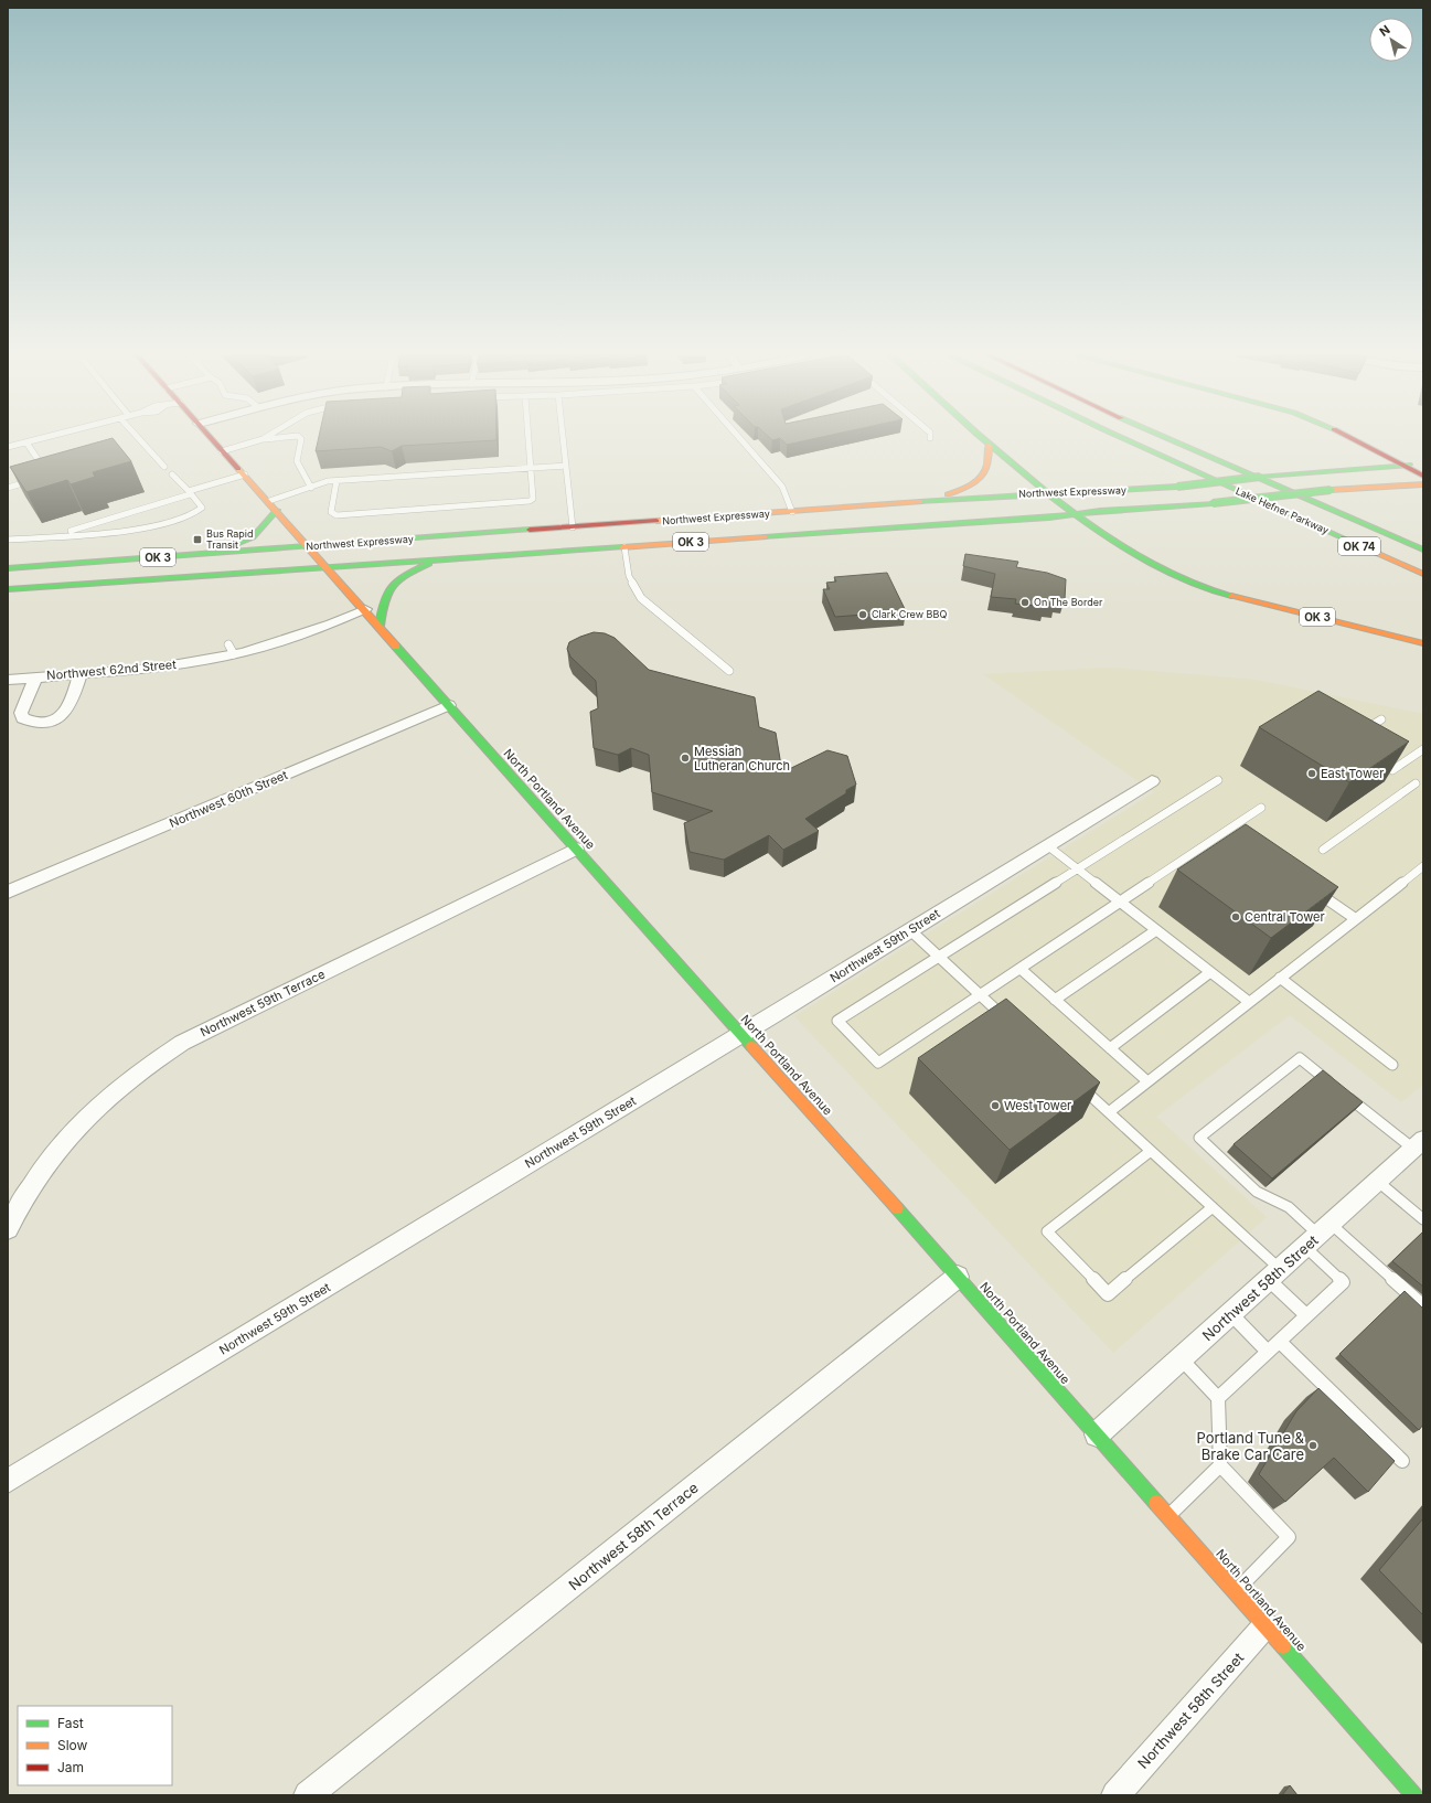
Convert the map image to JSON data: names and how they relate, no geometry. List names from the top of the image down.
{
  "streets": {
    "main road": [
      "Northwest Expressway",
      "Lake Hefner Parkway",
      "OK 3",
      "OK 74",
      "North Portland Avenue"
    ],
    "street": [
      "Northwest 62nd Street",
      "Northwest 60th Street",
      "Northwest 59th Street",
      "Northwest 59th Terrace",
      "Northwest 58th Street",
      "Northwest 58th Terrace"
    ]
  },
  "crossings": [
    ["Northwest Expressway", "OK 3"],
    ["Northwest Expressway", "North Portland Avenue"],
    ["Northwest 62nd Street", "North Portland Avenue"],
    ["Northwest 60th Street", "North Portland Avenue"],
    ["North Portland Avenue", "Northwest 59th Street"],
    ["North Portland Avenue", "Northwest 59th Terrace"],
    ["North Portland Avenue", "Northwest 58th Street"],
    ["North Portland Avenue", "Northwest 58th Terrace"]
  ],
  "places": {
    "transit": ["Bus Rapid Transit"],
    "other": [
      "On The Border",
      "Clark Crew BBQ",
      "Messiah Lutheran Church",
      "East Tower",
      "Central Tower",
      "West Tower",
      "Portland Tune & Brake Car Care"
    ]
  },
  "legend": ["Fast", "Slow", "Jam"],
  "north": "top left"
}
